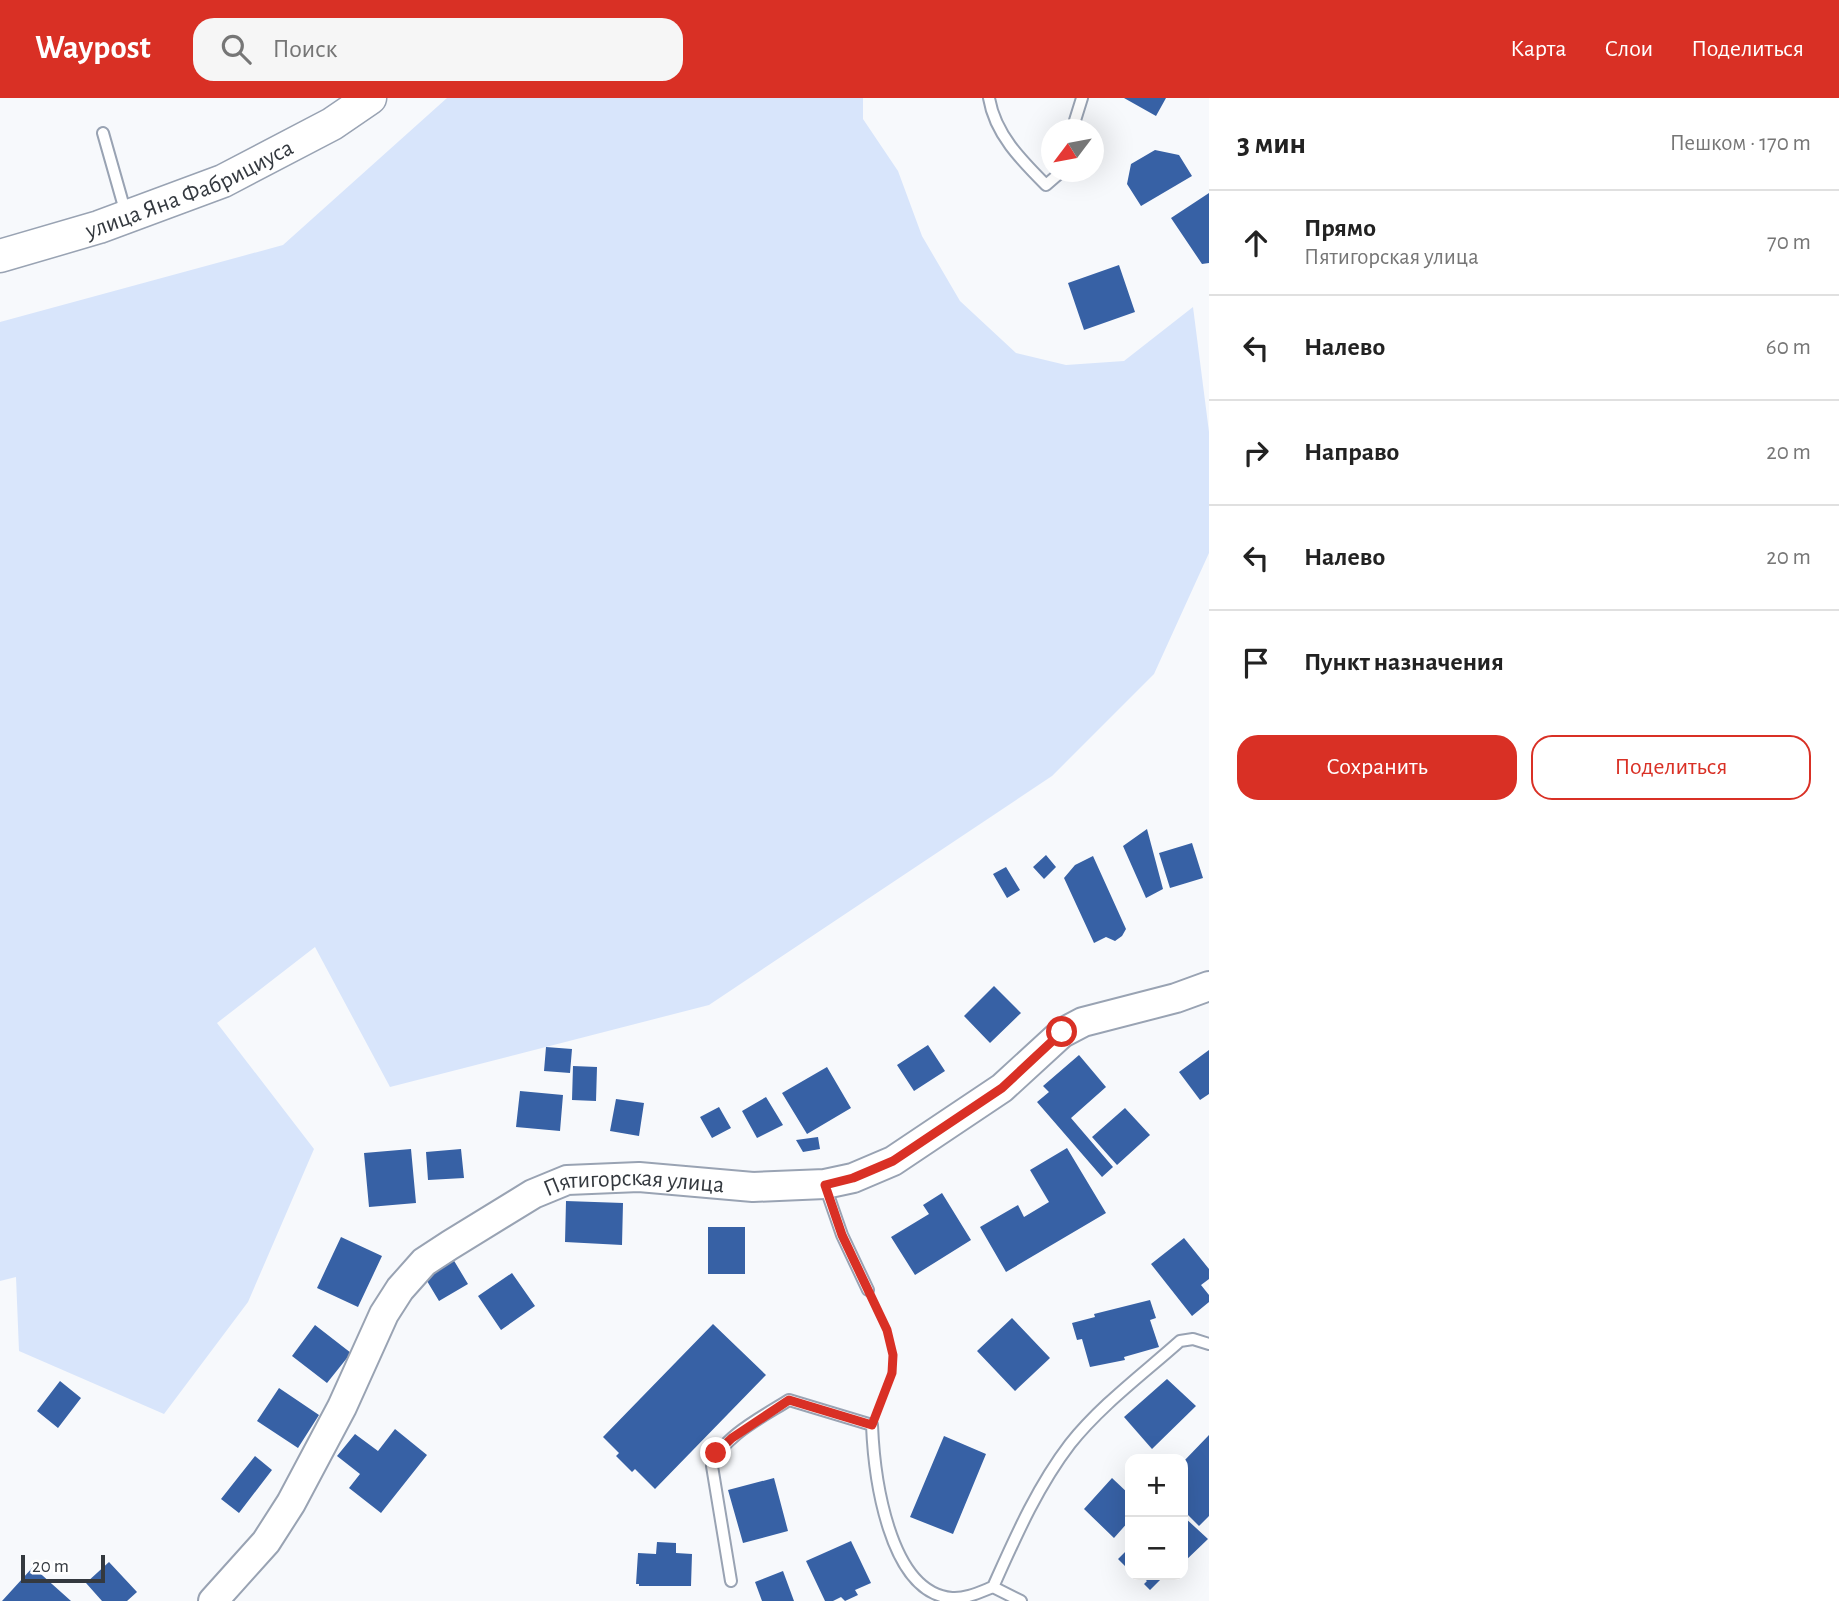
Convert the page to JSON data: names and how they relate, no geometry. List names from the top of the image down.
{
  "streets": {
    "main road": ["улица Яна Фабрициуса"],
    "street": ["Пятигорская улица"]
  },
  "scale_bar": "20 m",
  "north": "bottom left",
  "page": {
    "header": "Waypost",
    "search": "Поиск",
    "nav": ["Карта", "Слои", "Поделиться"],
    "heading": ["3 мин", "Пешком · 170 m"],
    "list": [
      ["Прямо", "Пятигорская улица", "70 m"],
      ["Налево", "60 m"],
      ["Направо", "20 m"],
      ["Налево", "20 m"],
      "Пункт назначения"
    ],
    "buttons": ["Сохранить", "Поделиться"],
    "map_buttons": ["+", "−"],
    "scale": "20 m"
  }
}
